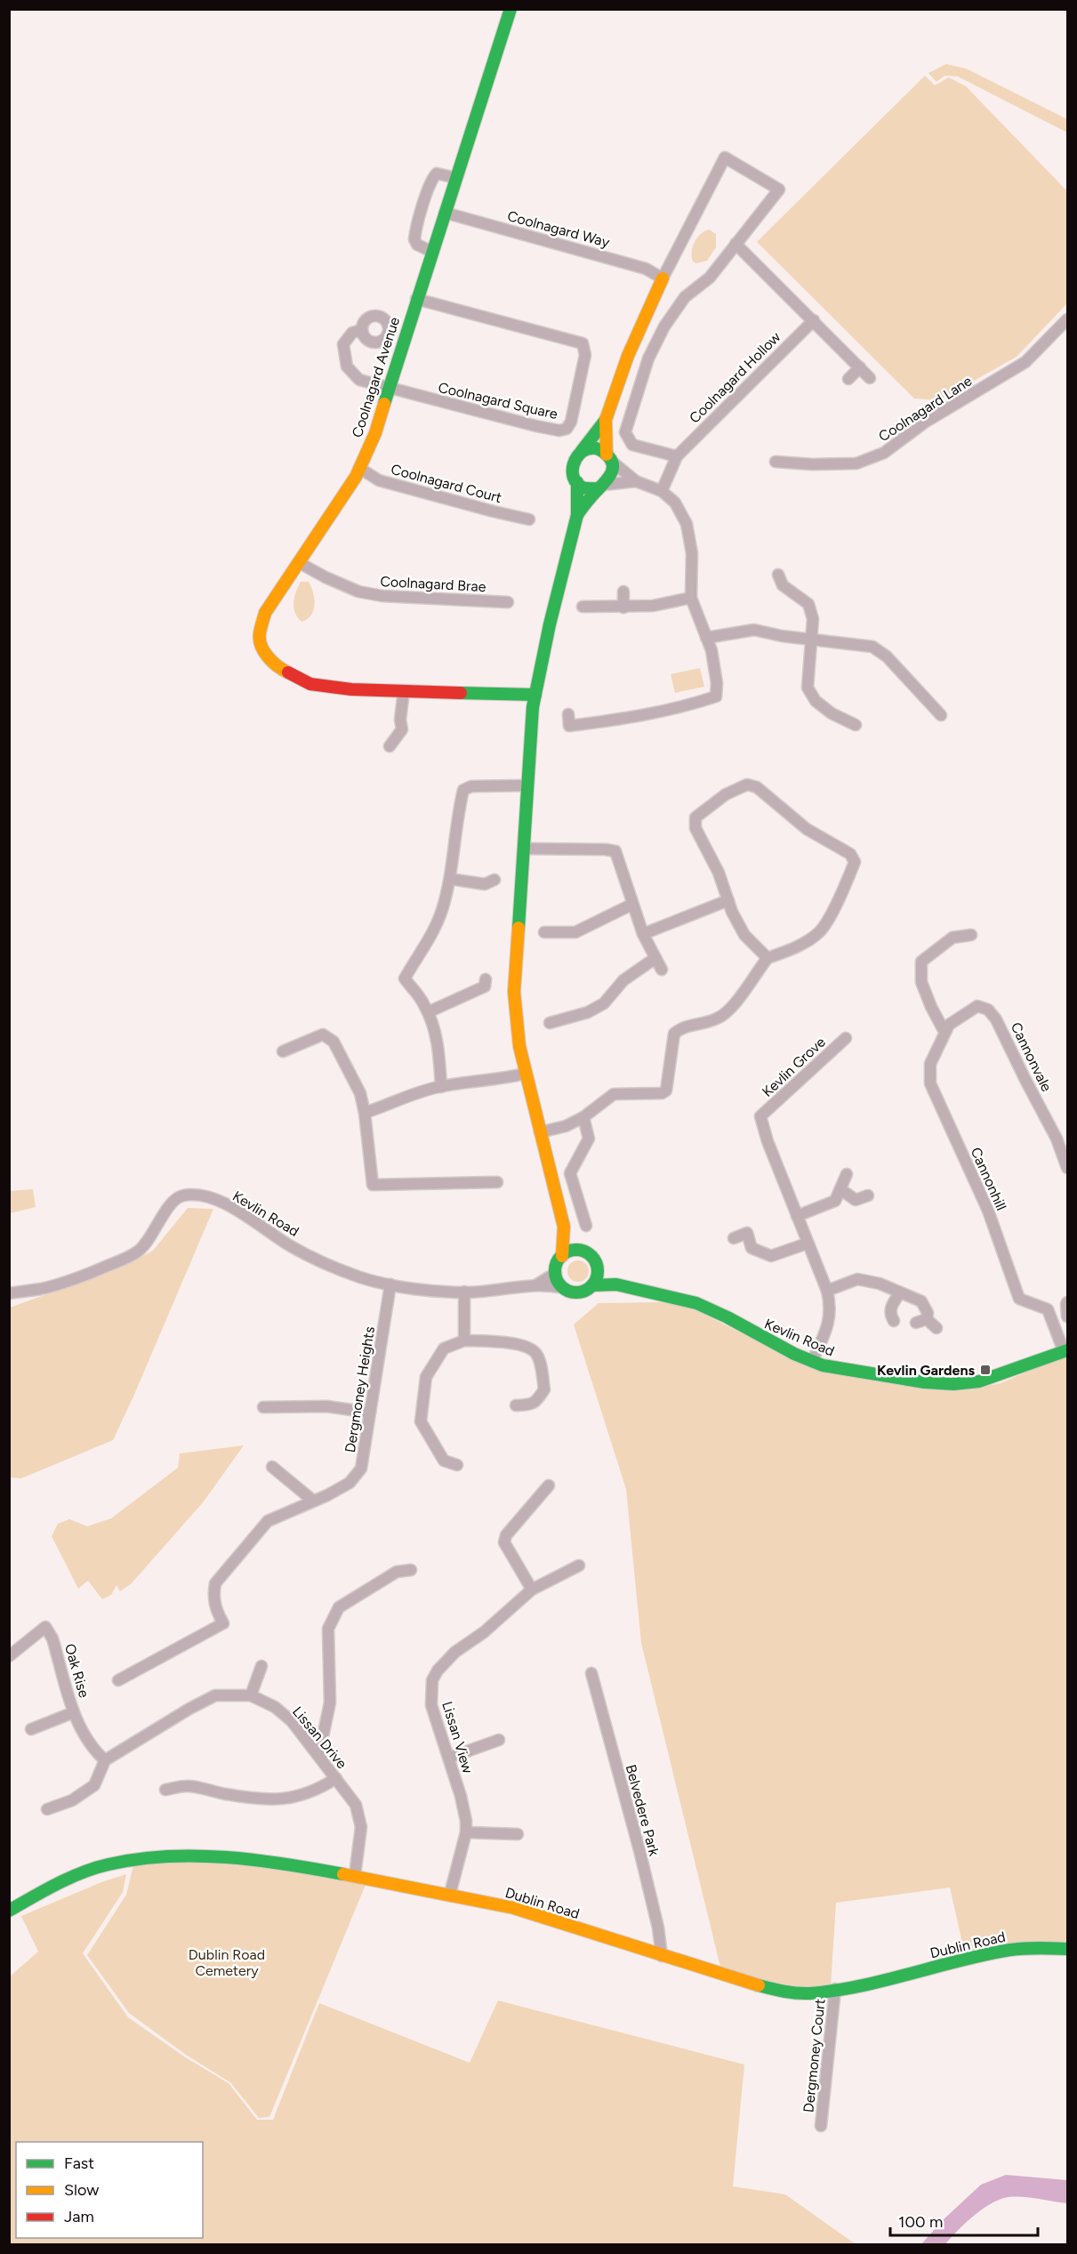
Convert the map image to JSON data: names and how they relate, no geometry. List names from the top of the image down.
{
  "streets": {
    "street": [
      "Coolnagard Way",
      "Coolnagard Avenue",
      "Coolnagard Hollow",
      "Coolnagard Square",
      "Coolnagard Lane",
      "Coolnagard Court",
      "Coolnagard Brae",
      "Cannonvale",
      "Kevlin Grove",
      "Cannonhill",
      "Kevlin Road",
      "Dergmoney Heights",
      "Oak Rise",
      "Lissan Drive",
      "Lissan View",
      "Belvedere Park",
      "Dublin Road",
      "Dergmoney Court"
    ]
  },
  "crossings": [
    ["Coolnagard Way", "Coolnagard Avenue"],
    ["Coolnagard Avenue", "Coolnagard Square"],
    ["Coolnagard Avenue", "Coolnagard Court"],
    ["Coolnagard Avenue", "Coolnagard Brae"],
    ["Cannonvale", "Cannonhill"],
    ["Cannonhill", "Kevlin Road"],
    ["Kevlin Road", "Dergmoney Heights"],
    ["Oak Rise", "Lissan Drive"],
    ["Lissan Drive", "Dublin Road"],
    ["Lissan View", "Dublin Road"],
    ["Belvedere Park", "Dublin Road"],
    ["Dublin Road", "Dergmoney Court"]
  ],
  "parks": ["Dublin Road Cemetery"],
  "places": {
    "transit": ["Kevlin Gardens"]
  },
  "legend": ["Fast", "Slow", "Jam"],
  "scale_bar": "100 m"
}
